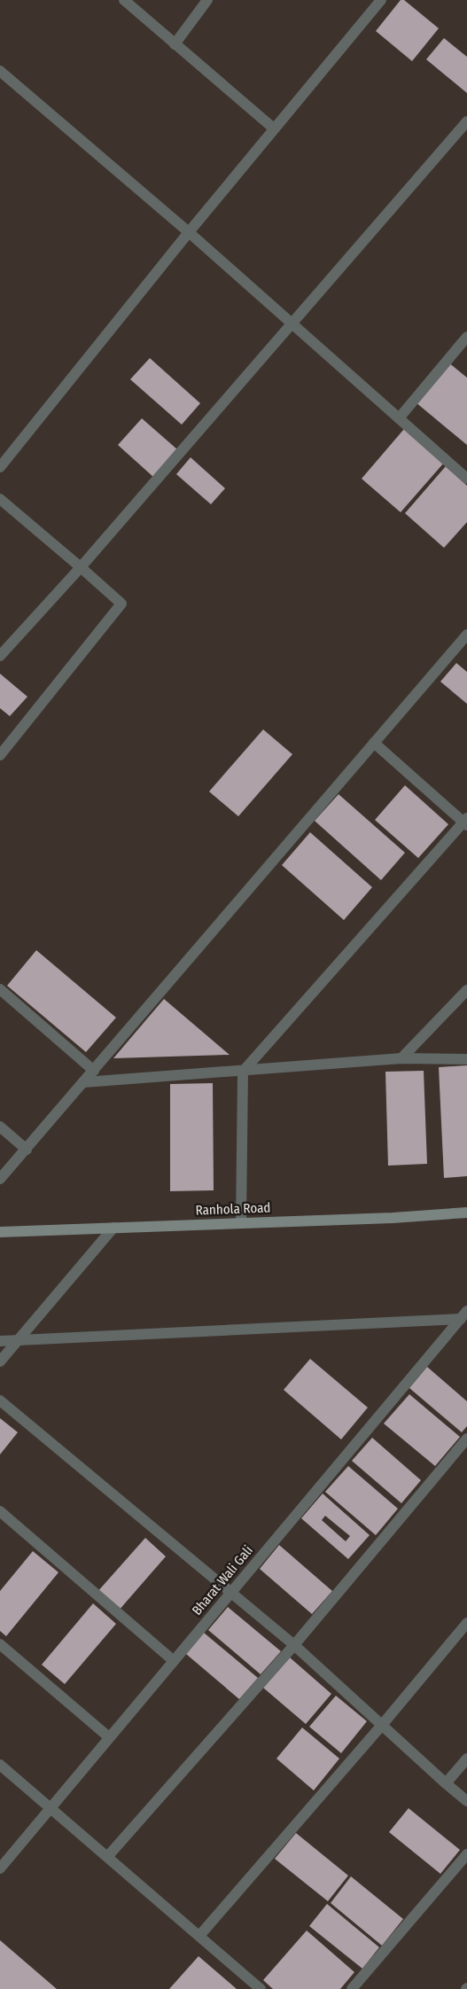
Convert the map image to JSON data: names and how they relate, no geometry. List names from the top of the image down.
{
  "streets": {
    "street": ["Ranhola Road", "Bharat Wali Gali"]
  }
}
